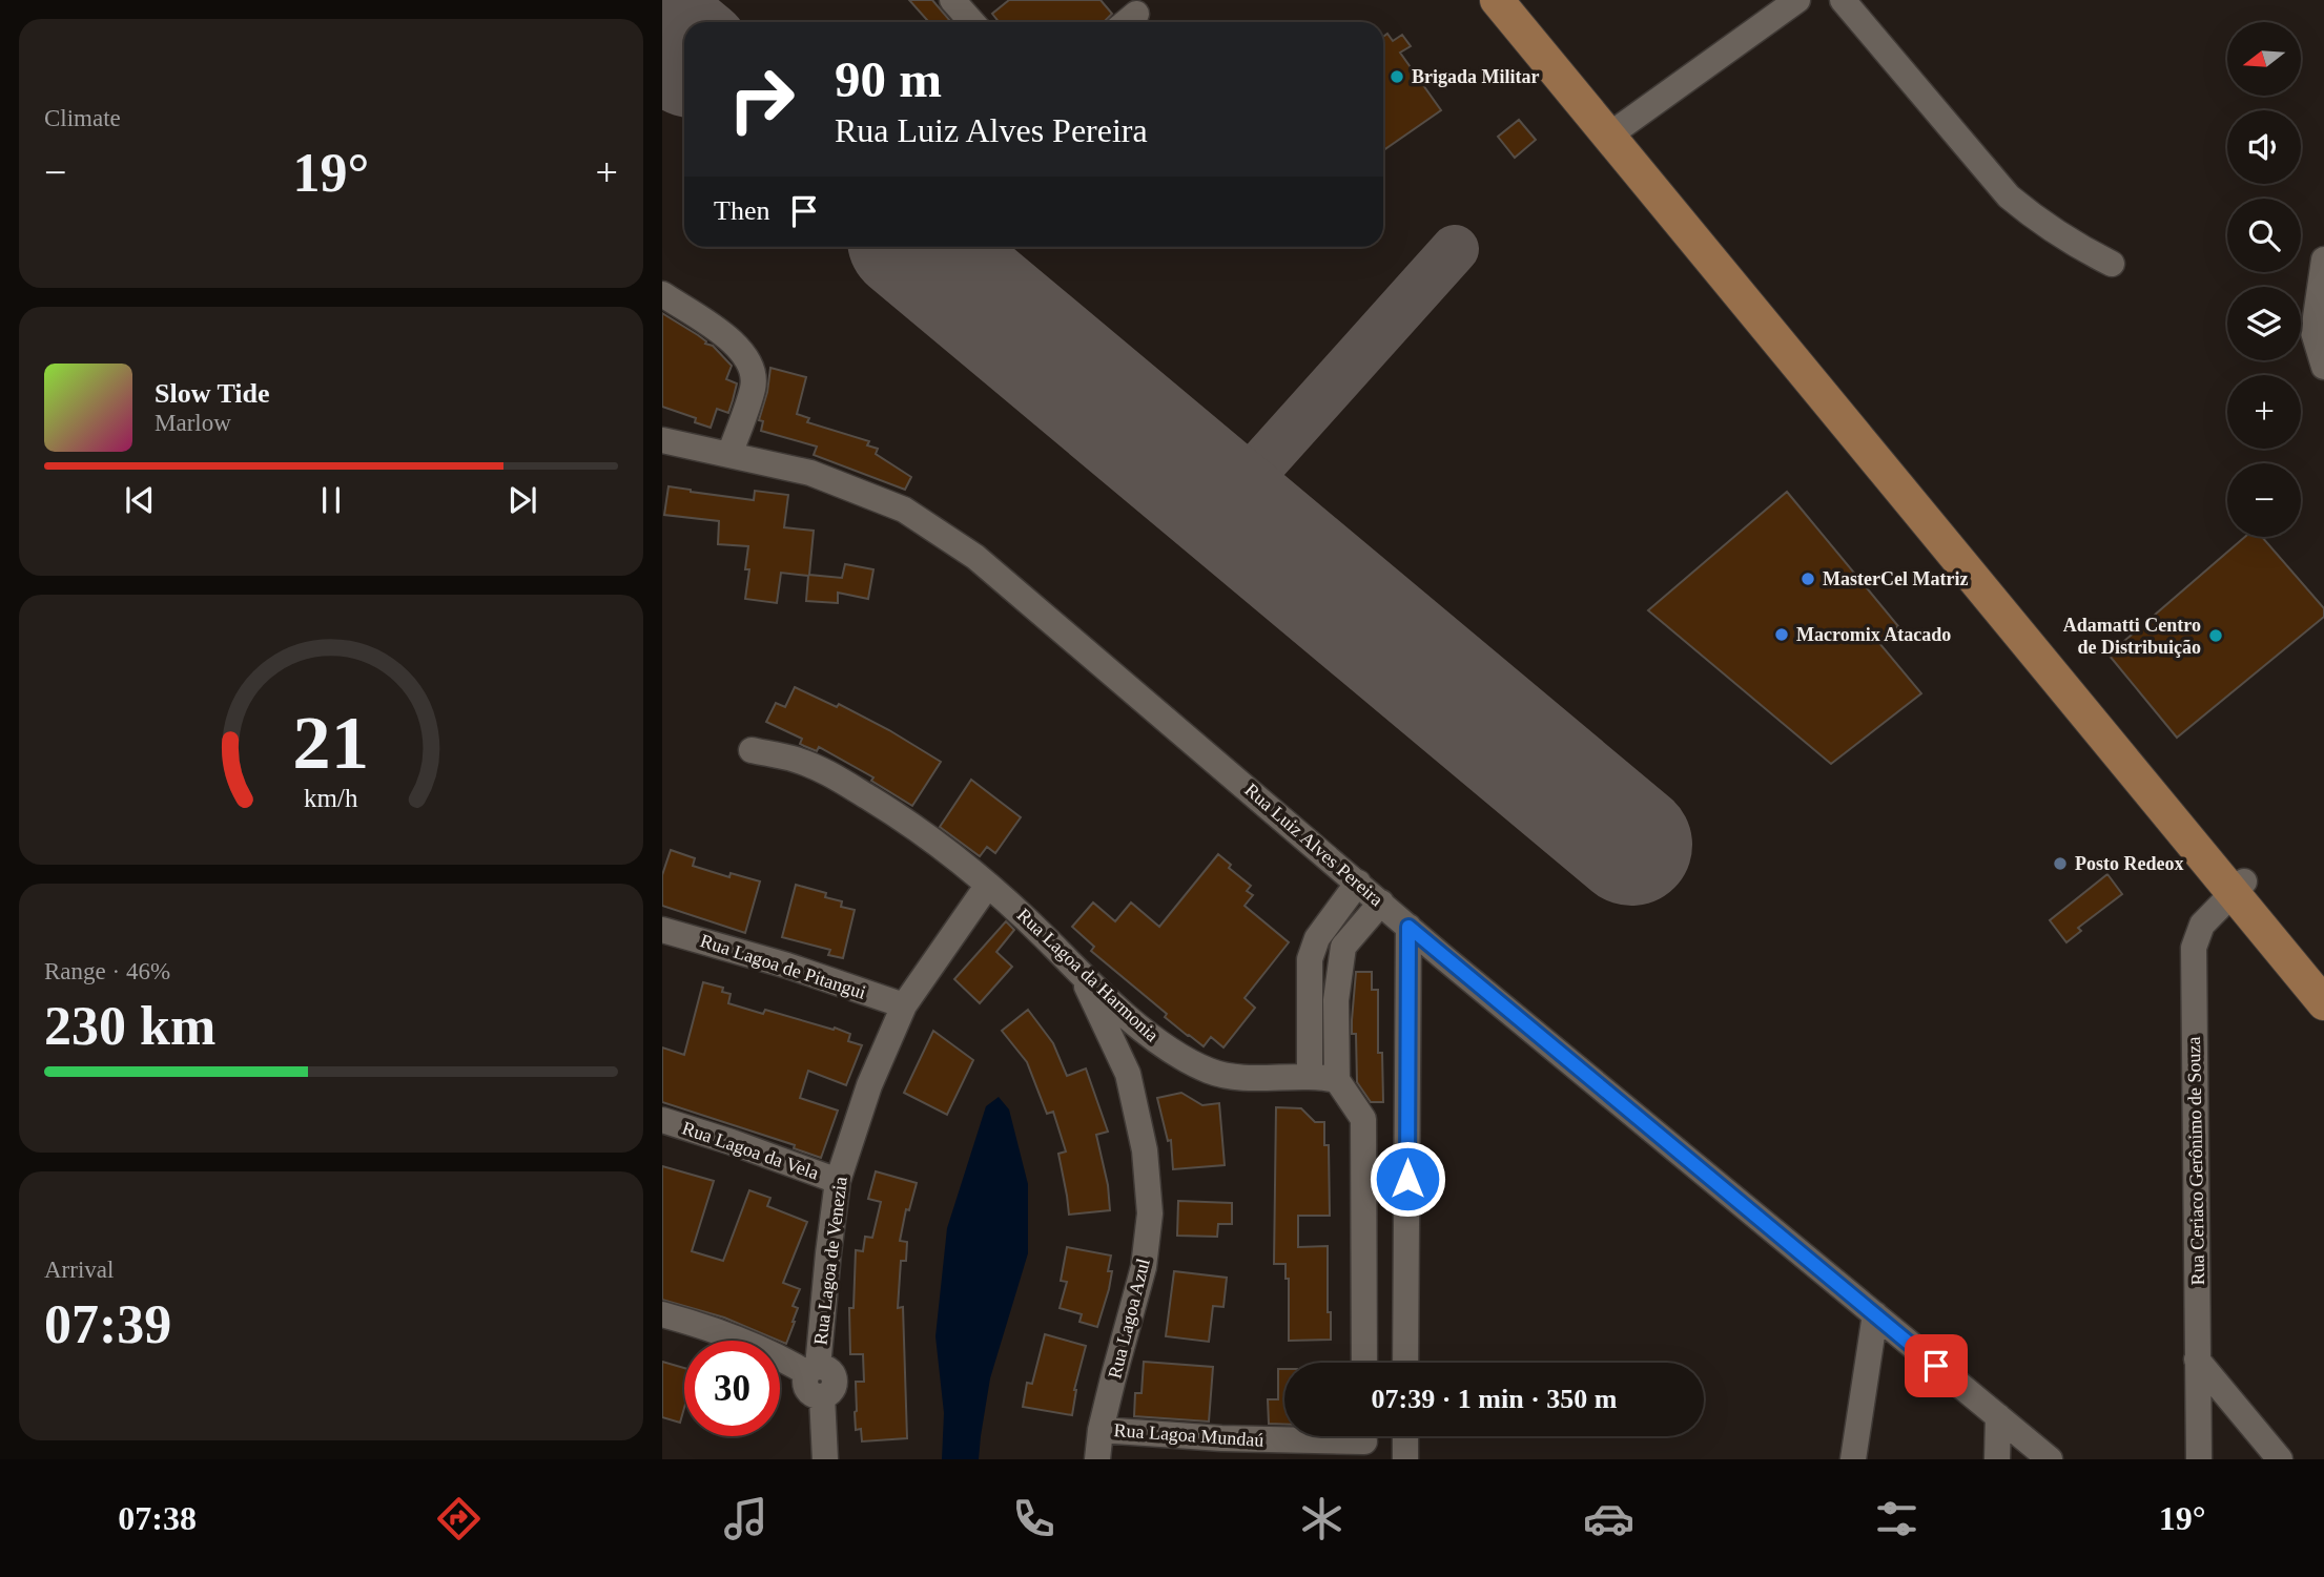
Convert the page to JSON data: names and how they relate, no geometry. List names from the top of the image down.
{
  "streets": {
    "street": [
      "Rua Luiz Alves Pereira",
      "Rua Lagoa de Pitangui",
      "Rua Lagoa da Harmonia",
      "Rua Lagoa da Vela",
      "Rua Ceriaco Gerônimo de Souza",
      "Rua Lagoa de Venezia",
      "Rua Lagoa Azul",
      "Rua Lagoa Mundaú"
    ]
  },
  "crossings": [
    ["Rua Lagoa de Pitangui", "Rua Lagoa de Venezia"],
    ["Rua Lagoa da Harmonia", "Rua Lagoa de Venezia"],
    ["Rua Lagoa da Harmonia", "Rua Lagoa Azul"],
    ["Rua Lagoa da Vela", "Rua Lagoa de Venezia"],
    ["Rua Lagoa Azul", "Rua Lagoa Mundaú"]
  ],
  "places": [
    "Brigada Militar",
    "MasterCel Matriz",
    "Macromix Atacado",
    "Adamatti Centro de Distribuição",
    "Posto Redeox"
  ],
  "north": "left",
  "page": {
    "tile": [
      "Climate",
      ["Range · 46%", "230 km"],
      ["Arrival", "07:39"]
    ],
    "map_buttons": ["+", "−"],
    "turn": ["90 m", "Rua Luiz Alves Pereira"],
    "heat": ["−", "19°", "+"],
    "then": "Then",
    "song": ["Slow Tide", "Marlow"],
    "limit": "30",
    "trip": "07:39 · 1 min · 350 m",
    "tabs": ["07:38", "19°"],
    "gauge": ["21", "km/h"]
  }
}
